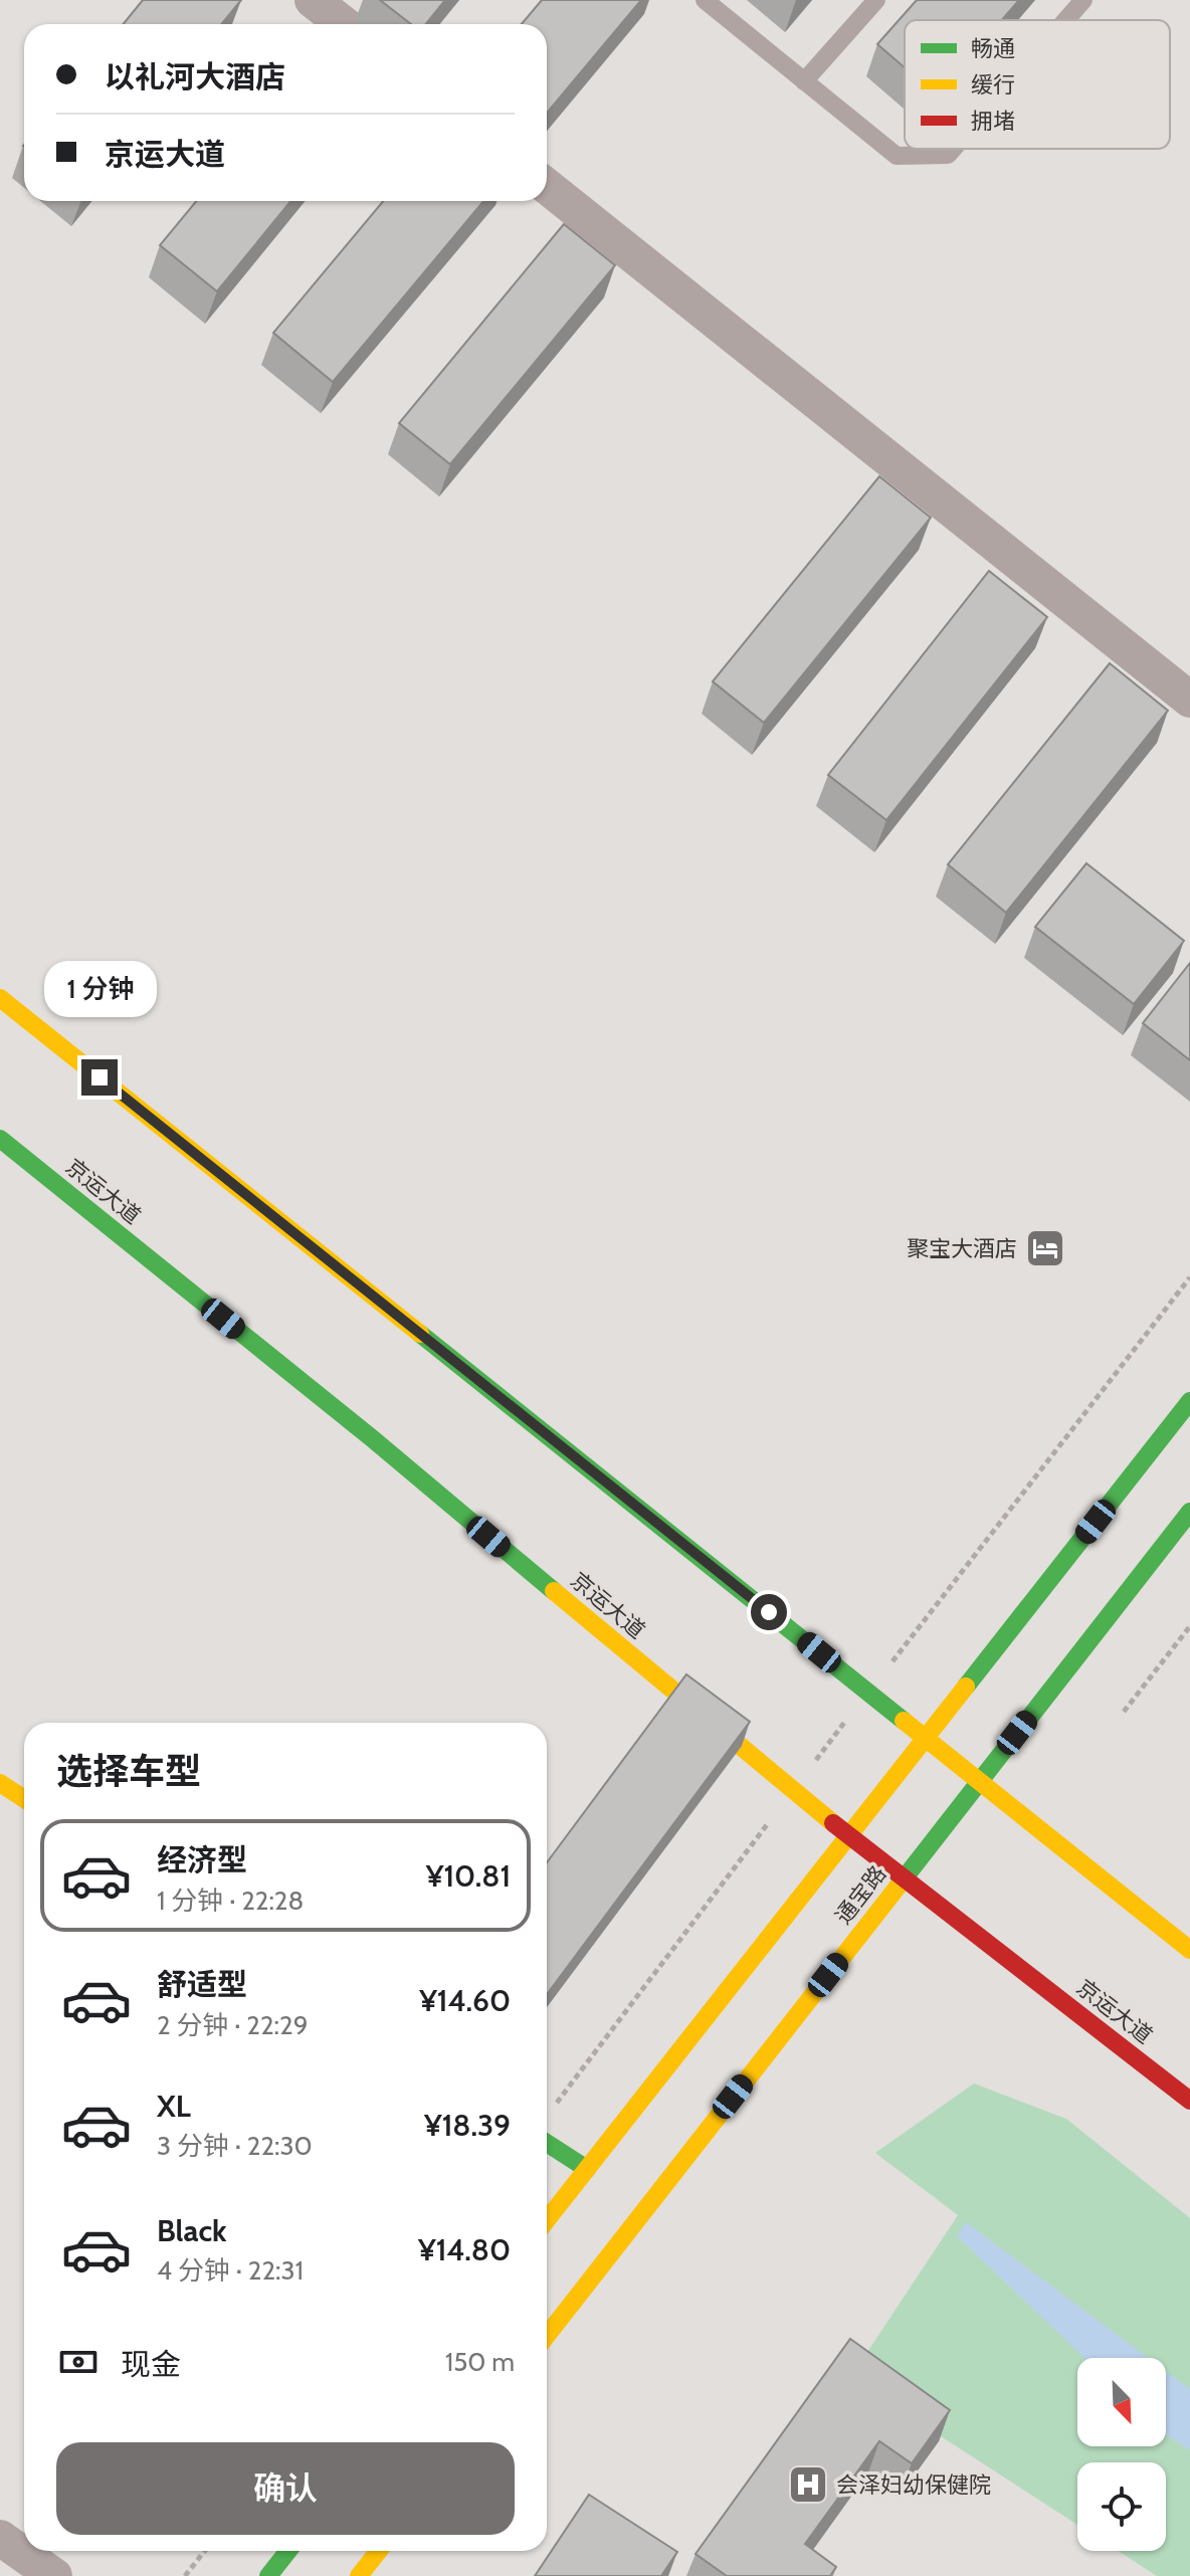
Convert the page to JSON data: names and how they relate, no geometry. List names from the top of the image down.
{
  "streets": {
    "main road": ["京运大道", "通宝路"]
  },
  "crossings": [
    ["京运大道", "通宝路"]
  ],
  "places": {
    "hotel": ["聚宝大酒店"],
    "hospital": ["会泽妇幼保健院"]
  },
  "legend": ["畅通", "缓行", "拥堵"],
  "north": "bottom right",
  "page": {
    "banner": ["以礼河大酒店", "京运大道"],
    "bubble": "1 分钟",
    "heading": "选择车型",
    "list": [
      {
        "name": "经济型",
        "note": "1 分钟 · 22:28",
        "value": "¥10.81"
      },
      {
        "name": "舒适型",
        "note": "2 分钟 · 22:29",
        "value": "¥14.60"
      },
      {
        "name": "XL",
        "note": "3 分钟 · 22:30",
        "value": "¥18.39"
      },
      {
        "name": "Black",
        "note": "4 分钟 · 22:31",
        "value": "¥14.80"
      }
    ],
    "pay": ["现金", "150 m"],
    "buttons": "确认"
  }
}
